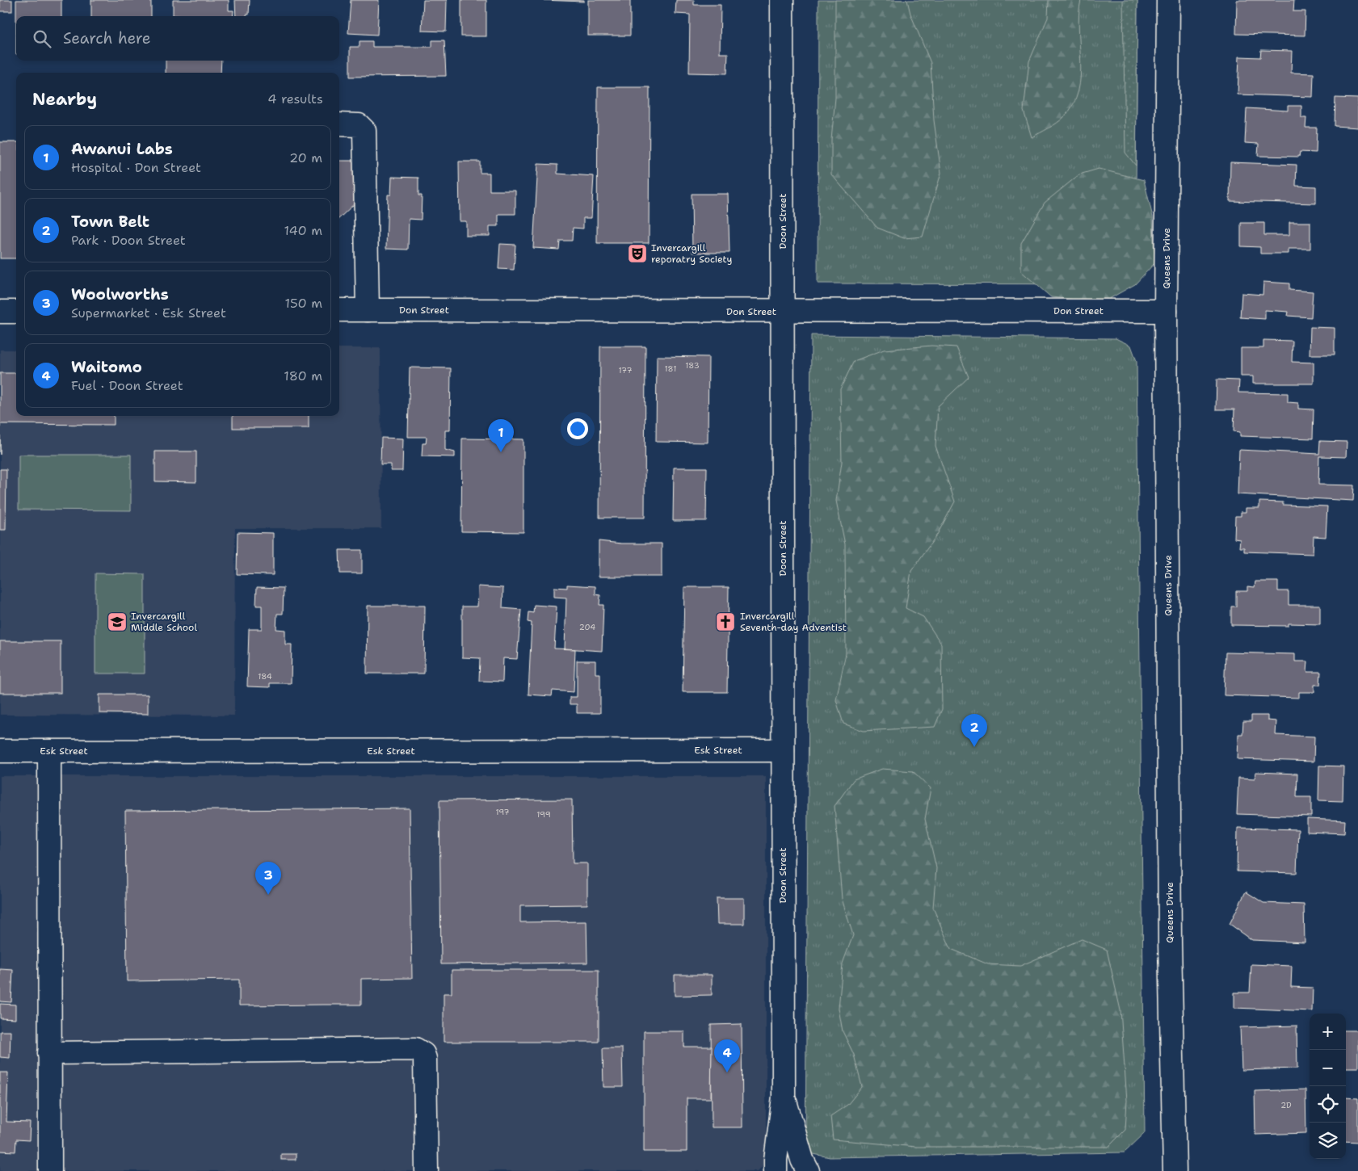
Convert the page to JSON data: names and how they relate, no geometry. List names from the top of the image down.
{
  "streets": {
    "street": [
      "Doon Street",
      "Queens Drive",
      "Don Street",
      "Esk Street"
    ]
  },
  "crossings": [
    ["Doon Street", "Don Street"],
    ["Doon Street", "Esk Street"],
    ["Queens Drive", "Don Street"]
  ],
  "places": {
    "theatre": ["Invercargill reporatry Society"],
    "school or university": ["Invercargill Middle School"],
    "church": ["Invercargill Seventh-day Adventist"]
  },
  "house_numbers": [
    "183",
    "181",
    "177",
    "204",
    "184",
    "197",
    "199",
    "2D"
  ],
  "page": {
    "search": "Search here",
    "heading": ["Nearby", "4 results"],
    "list": [
      {
        "mark": "1",
        "name": "Awanui Labs",
        "note": "Hospital · Don Street",
        "value": "20 m"
      },
      {
        "mark": "2",
        "name": "Town Belt",
        "note": "Park · Doon Street",
        "value": "140 m"
      },
      {
        "mark": "3",
        "name": "Woolworths",
        "note": "Supermarket · Esk Street",
        "value": "150 m"
      },
      {
        "mark": "4",
        "name": "Waitomo",
        "note": "Fuel · Doon Street",
        "value": "180 m"
      }
    ],
    "pins": [
      "1",
      "2",
      "3",
      "4"
    ],
    "map_buttons": ["+", "−"]
  }
}
